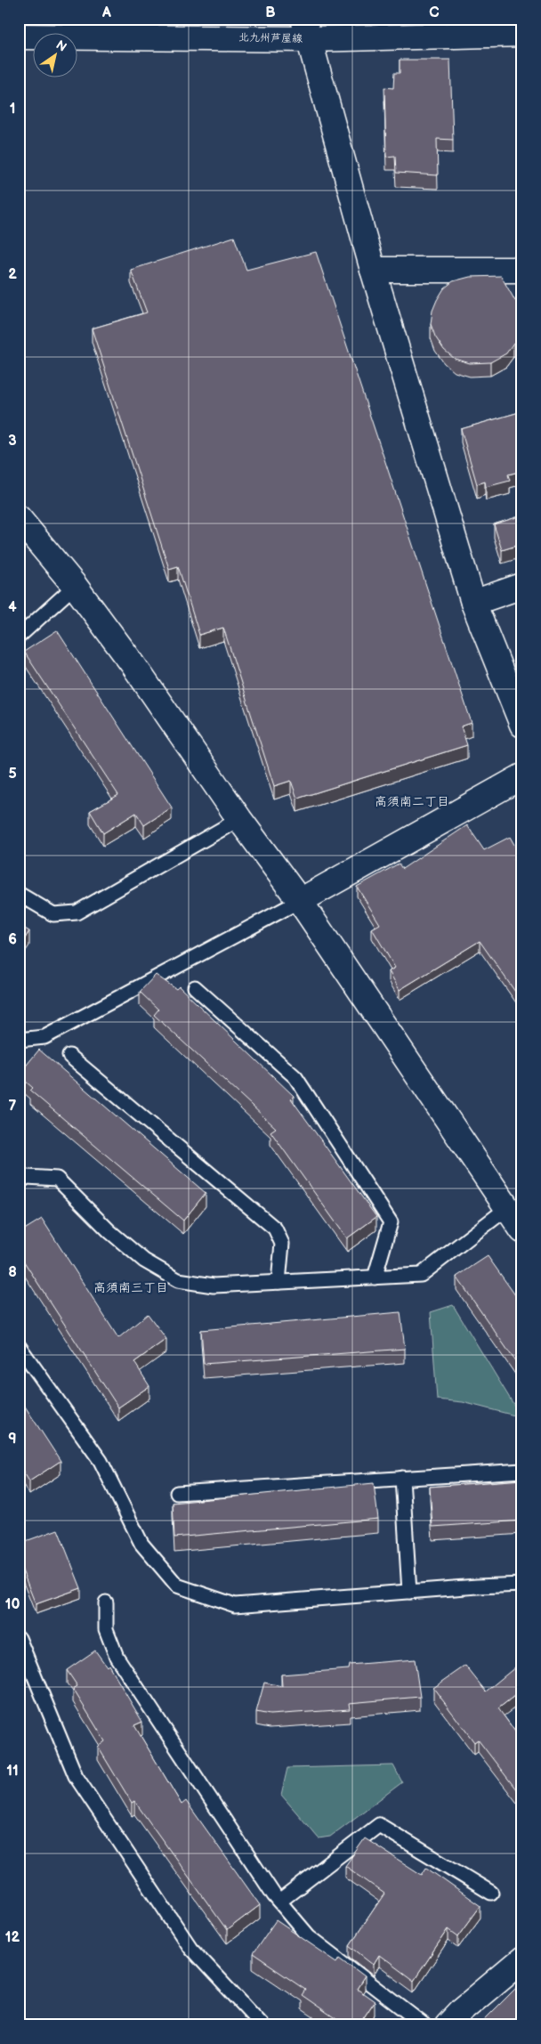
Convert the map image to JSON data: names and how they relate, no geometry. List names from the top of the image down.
{
  "streets": {
    "street": ["北九州芦屋線"]
  },
  "districts": ["高須南二丁目", "高須南三丁目"],
  "north": "top right",
  "grid": {
    "columns": ["A", "B", "C"],
    "rows": [
      "1",
      "2",
      "3",
      "4",
      "5",
      "6",
      "7",
      "8",
      "9",
      "10",
      "11",
      "12"
    ]
  }
}
